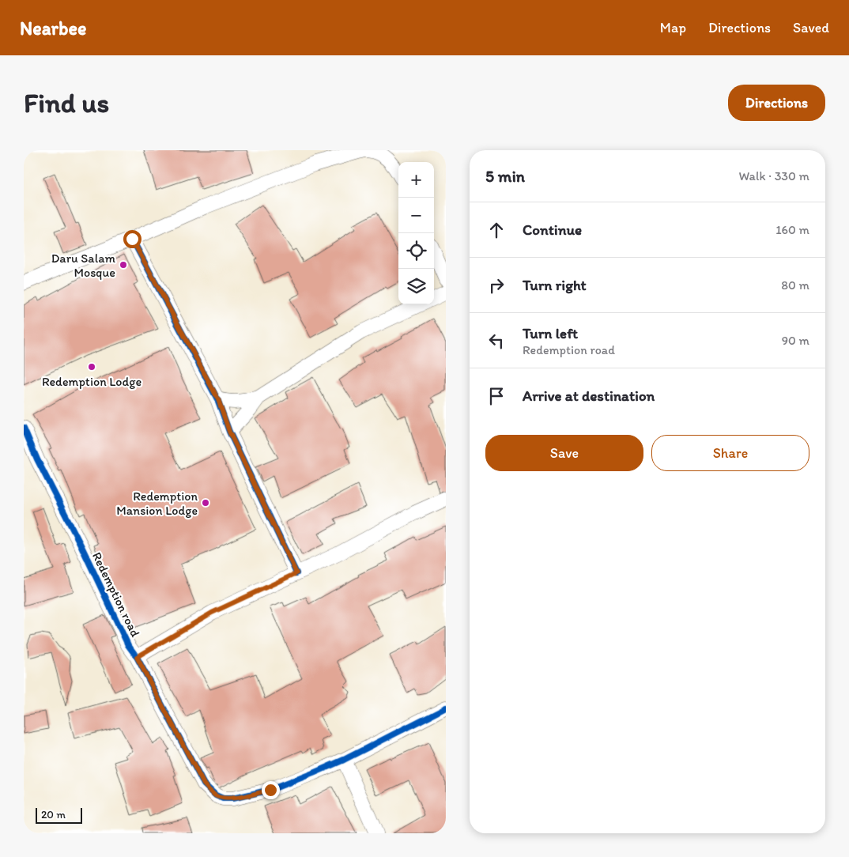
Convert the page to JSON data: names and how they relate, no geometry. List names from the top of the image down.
{
  "streets": {
    "street": ["Redemption road"]
  },
  "places": ["Daru Salam Mosque", "Redemption Lodge", "Redemption Mansion Lodge"],
  "scale_bar": "20 m",
  "page": {
    "header": "Nearbee",
    "nav": ["Map", "Directions", "Saved"],
    "buttons": [
      "Directions",
      ["Save", "Share"]
    ],
    "title": "Find us",
    "heading": ["5 min", "Walk · 330 m"],
    "map_buttons": ["+", "−"],
    "list": [
      ["Continue", "160 m"],
      ["Turn right", "80 m"],
      ["Turn left", "Redemption road", "90 m"],
      "Arrive at destination"
    ],
    "scale": "20 m"
  }
}
